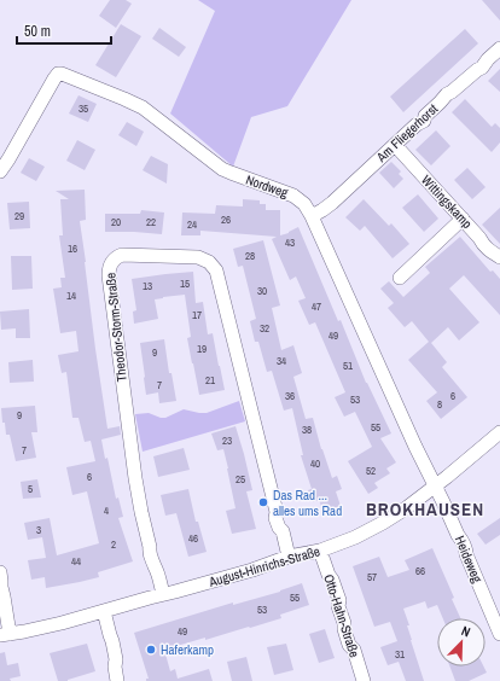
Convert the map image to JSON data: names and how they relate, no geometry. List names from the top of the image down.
{
  "streets": {
    "street": [
      "Am Fliegerhorst",
      "Nordweg",
      "Wittingskamp",
      "Theodor-Storm-Straße",
      "Heideweg",
      "August-Hinrichs-Straße",
      "Otto-Hahn-Straße"
    ]
  },
  "crossings": [
    ["Am Fliegerhorst", "Nordweg"],
    ["Am Fliegerhorst", "Wittingskamp"],
    ["Nordweg", "Heideweg"],
    ["Nordweg", "August-Hinrichs-Straße"],
    ["Theodor-Storm-Straße", "August-Hinrichs-Straße"],
    ["Heideweg", "August-Hinrichs-Straße"],
    ["August-Hinrichs-Straße", "Otto-Hahn-Straße"]
  ],
  "districts": ["BROKHAUSEN"],
  "places": ["Das Rad ... alles ums Rad", "Haferkamp"],
  "house_numbers": [
    "35",
    "29",
    "26",
    "20",
    "22",
    "24",
    "43",
    "16",
    "28",
    "15",
    "13",
    "30",
    "14",
    "47",
    "17",
    "32",
    "49",
    "19",
    "9",
    "34",
    "51",
    "21",
    "7",
    "36",
    "6",
    "53",
    "8",
    "9",
    "55",
    "38",
    "23",
    "7",
    "40",
    "52",
    "6",
    "25",
    "5",
    "4",
    "3",
    "46",
    "2",
    "44",
    "66",
    "57",
    "55",
    "53",
    "49",
    "31"
  ],
  "scale_bar": "50 m",
  "north": "top right"
}
